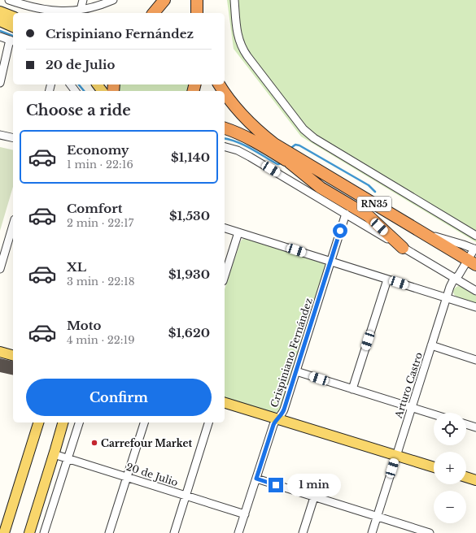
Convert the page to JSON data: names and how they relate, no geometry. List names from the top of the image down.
{
  "streets": {
    "highway": ["RN35"],
    "street": ["Crispiniano Fernández", "Arturo Castro", "20 de Julio"]
  },
  "crossings": [
    ["RN35", "Arturo Castro"],
    ["Crispiniano Fernández", "20 de Julio"]
  ],
  "places": ["Carrefour Market"],
  "page": {
    "banner": ["Crispiniano Fernández", "20 de Julio"],
    "heading": "Choose a ride",
    "list": [
      {
        "name": "Economy",
        "note": "1 min · 22:16",
        "value": "$1,140"
      },
      {
        "name": "Comfort",
        "note": "2 min · 22:17",
        "value": "$1,530"
      },
      {
        "name": "XL",
        "note": "3 min · 22:18",
        "value": "$1,930"
      },
      {
        "name": "Moto",
        "note": "4 min · 22:19",
        "value": "$1,620"
      }
    ],
    "buttons": "Confirm",
    "map_buttons": ["+", "−"],
    "bubble": "1 min"
  }
}
